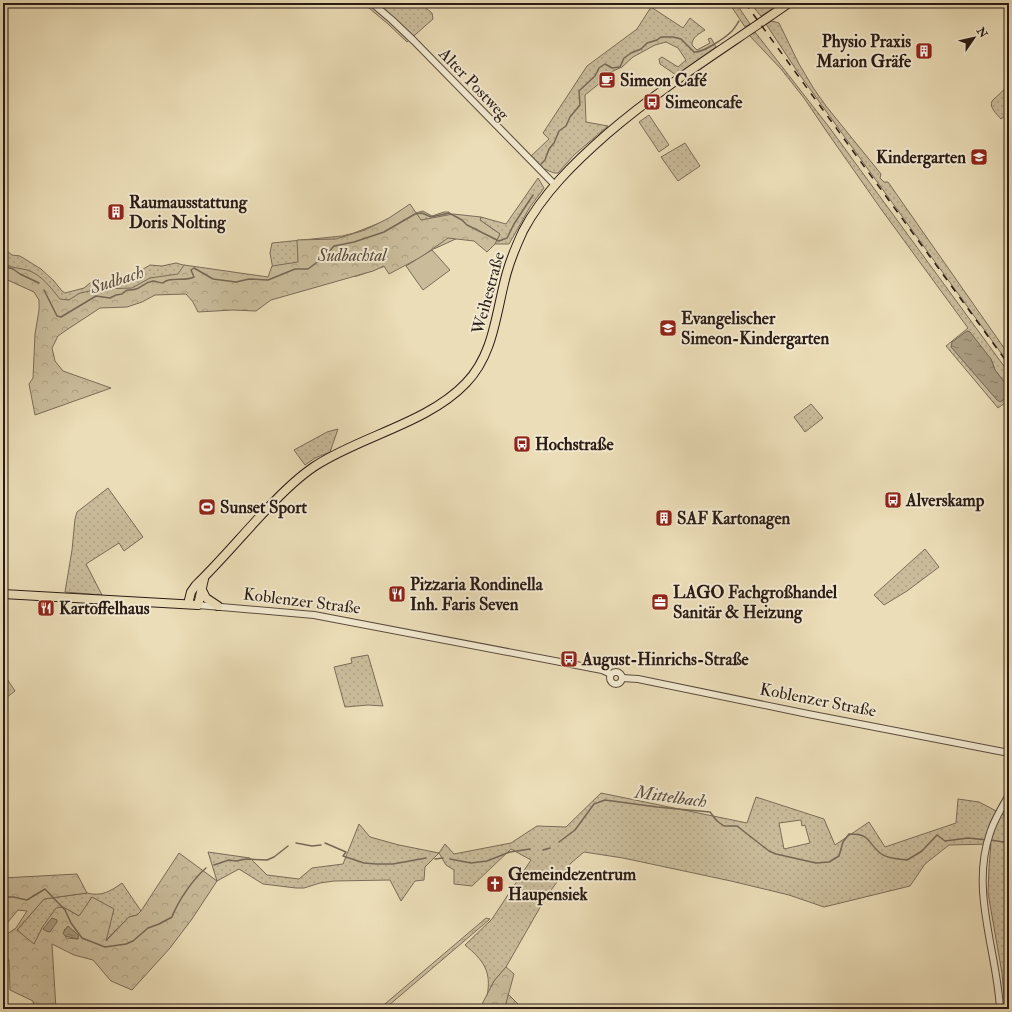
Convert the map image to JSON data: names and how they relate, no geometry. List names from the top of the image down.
{
  "streets": {
    "main road": ["Weihestraße", "Koblenzer Straße"],
    "street": ["Alter Postweg"]
  },
  "crossings": [
    ["Alter Postweg", "Weihestraße"],
    ["Weihestraße", "Koblenzer Straße"]
  ],
  "water": ["Sudbach", "Mittelbach"],
  "parks": ["Sudbachtal"],
  "places": {
    "building": ["Physio Praxis Marion Gräfe", "Raumausstattung Doris Nolting", "SAF Kartonagen"],
    "cafe": ["Simeon Café"],
    "bus stop": [
      "Simeoncafe",
      "Hochstraße",
      "Alverskamp",
      "August-Hinrichs-Straße"
    ],
    "school or university": ["Kindergarten", "Evangelischer Simeon-Kindergarten"],
    "sports": ["Sunset Sport"],
    "restaurant": ["Pizzaria Rondinella Inh. Faris Seven", "Kartoffelhaus"],
    "office": ["LAGO Fachgroßhandel Sanitär & Heizung"],
    "church": ["Gemeindezentrum Haupensiek"]
  },
  "north": "top right"
}
